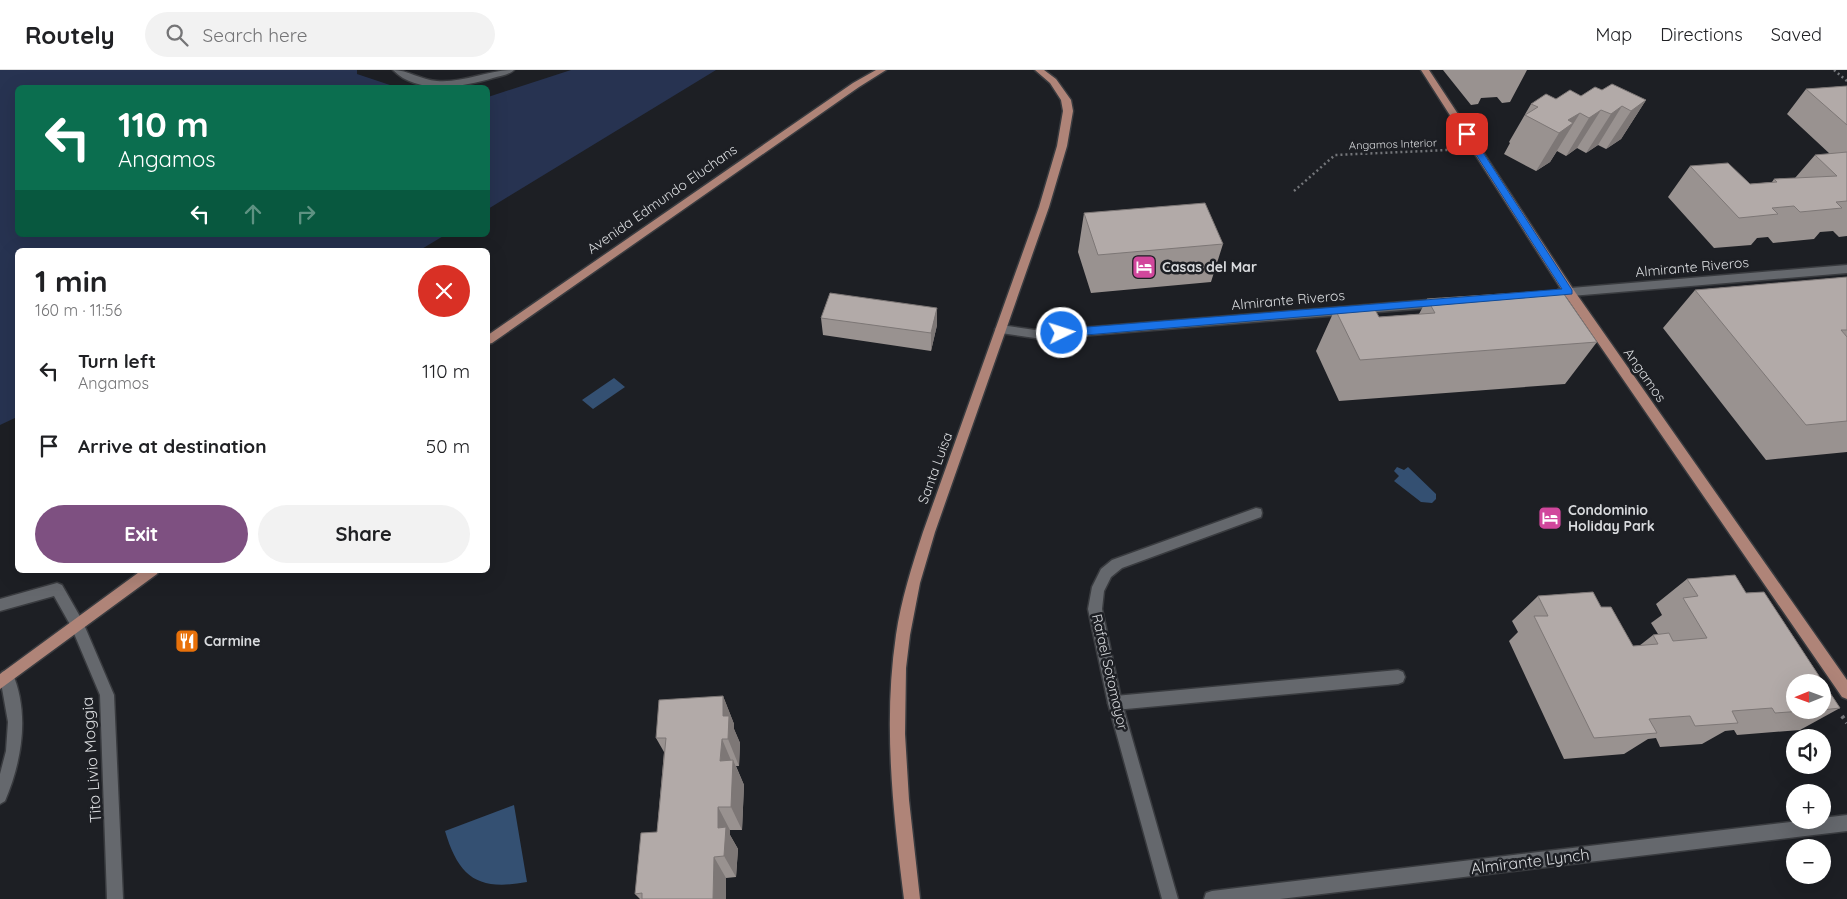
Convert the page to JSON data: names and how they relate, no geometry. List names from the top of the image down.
{
  "streets": {
    "main road": ["Avenida Edmundo Eluchans", "Angamos", "Santa Luisa"],
    "street": [
      "Almirante Riveros",
      "Rafael Sotomayor",
      "Tito Livio Moggia",
      "Almirante Lynch"
    ],
    "path": ["Angamos Interior"]
  },
  "crossings": [
    ["Angamos Interior", "Angamos"],
    ["Almirante Riveros", "Angamos"],
    ["Almirante Riveros", "Santa Luisa"]
  ],
  "places": {
    "hotel": ["Casas del Mar", "Condominio Holiday Park"],
    "restaurant": ["Carmine"]
  },
  "north": "left",
  "page": {
    "header": "Routely",
    "search": "Search here",
    "nav": ["Map", "Directions", "Saved"],
    "turn": ["110 m", "Angamos"],
    "heading": ["1 min", "160 m · 11:56"],
    "list": [
      {
        "name": "Turn left",
        "note": "Angamos",
        "value": "110 m"
      },
      {
        "name": "Arrive at destination",
        "value": "50 m"
      }
    ],
    "buttons": ["Exit", "Share"],
    "map_buttons": ["+", "−"]
  }
}
